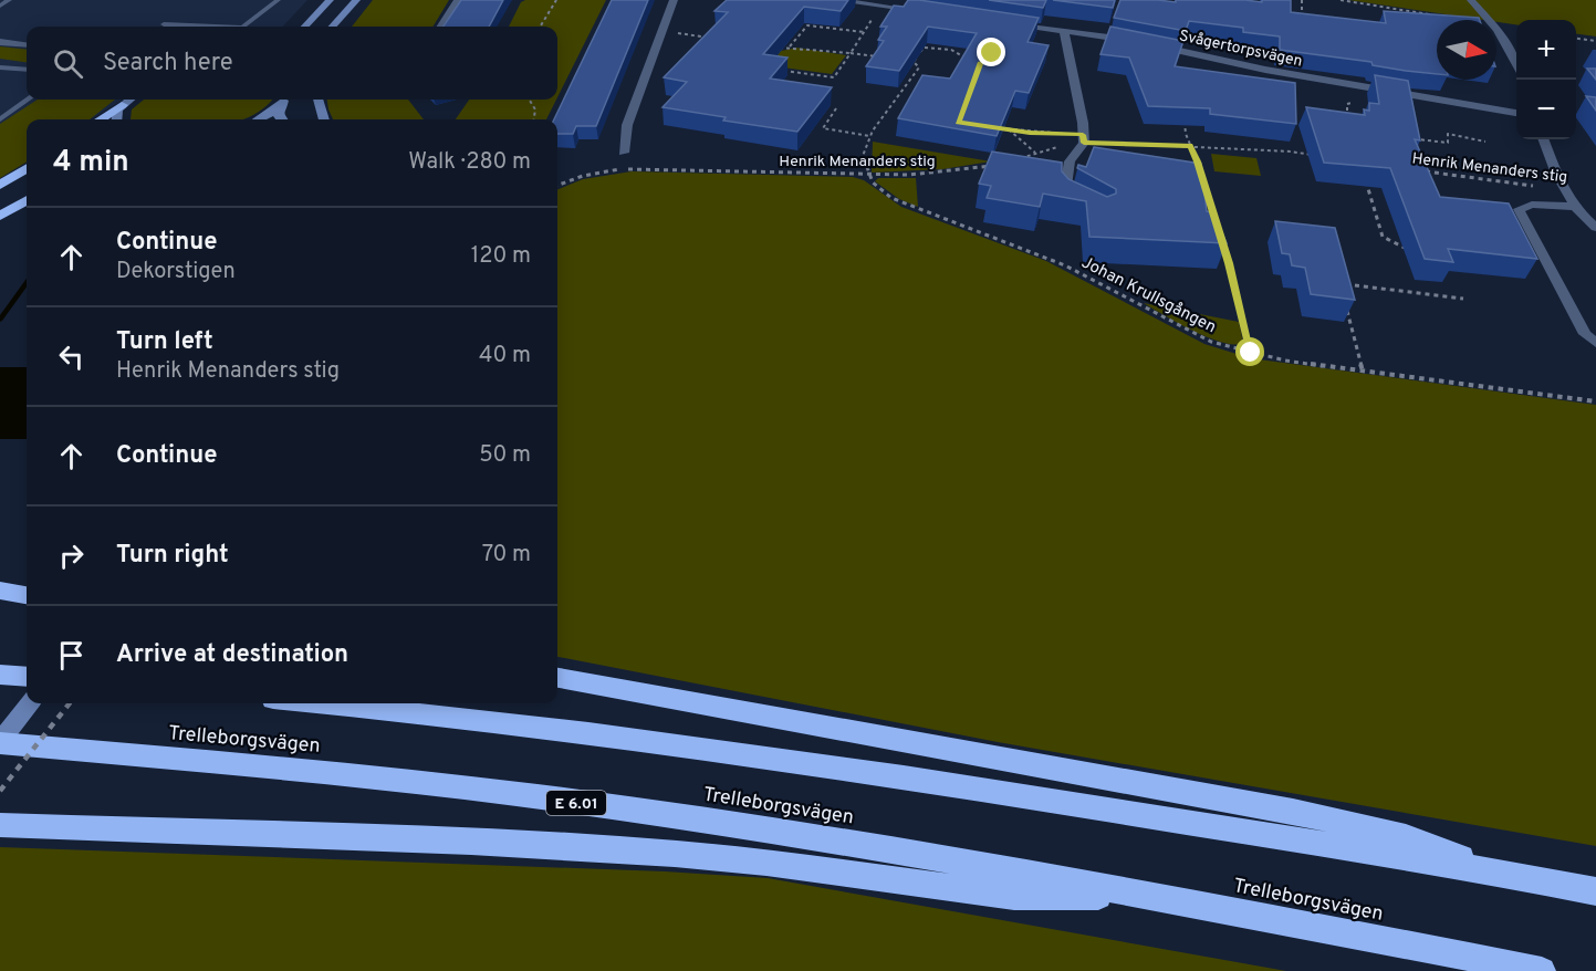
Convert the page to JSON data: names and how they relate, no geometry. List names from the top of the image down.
{
  "streets": {
    "highway": ["Trelleborgsvägen", "E 6.01"],
    "street": ["Svågertorpsvägen"],
    "path": ["Henrik Menanders stig", "Johan Krullsgången"]
  },
  "crossings": [
    ["Henrik Menanders stig", "Johan Krullsgången"]
  ],
  "north": "right",
  "page": {
    "map_buttons": ["+", "−"],
    "search": "Search here",
    "heading": ["4 min", "Walk · 280 m"],
    "list": [
      ["Continue", "Dekorstigen", "120 m"],
      ["Turn left", "Henrik Menanders stig", "40 m"],
      ["Continue", "50 m"],
      ["Turn right", "70 m"],
      "Arrive at destination"
    ]
  }
}
